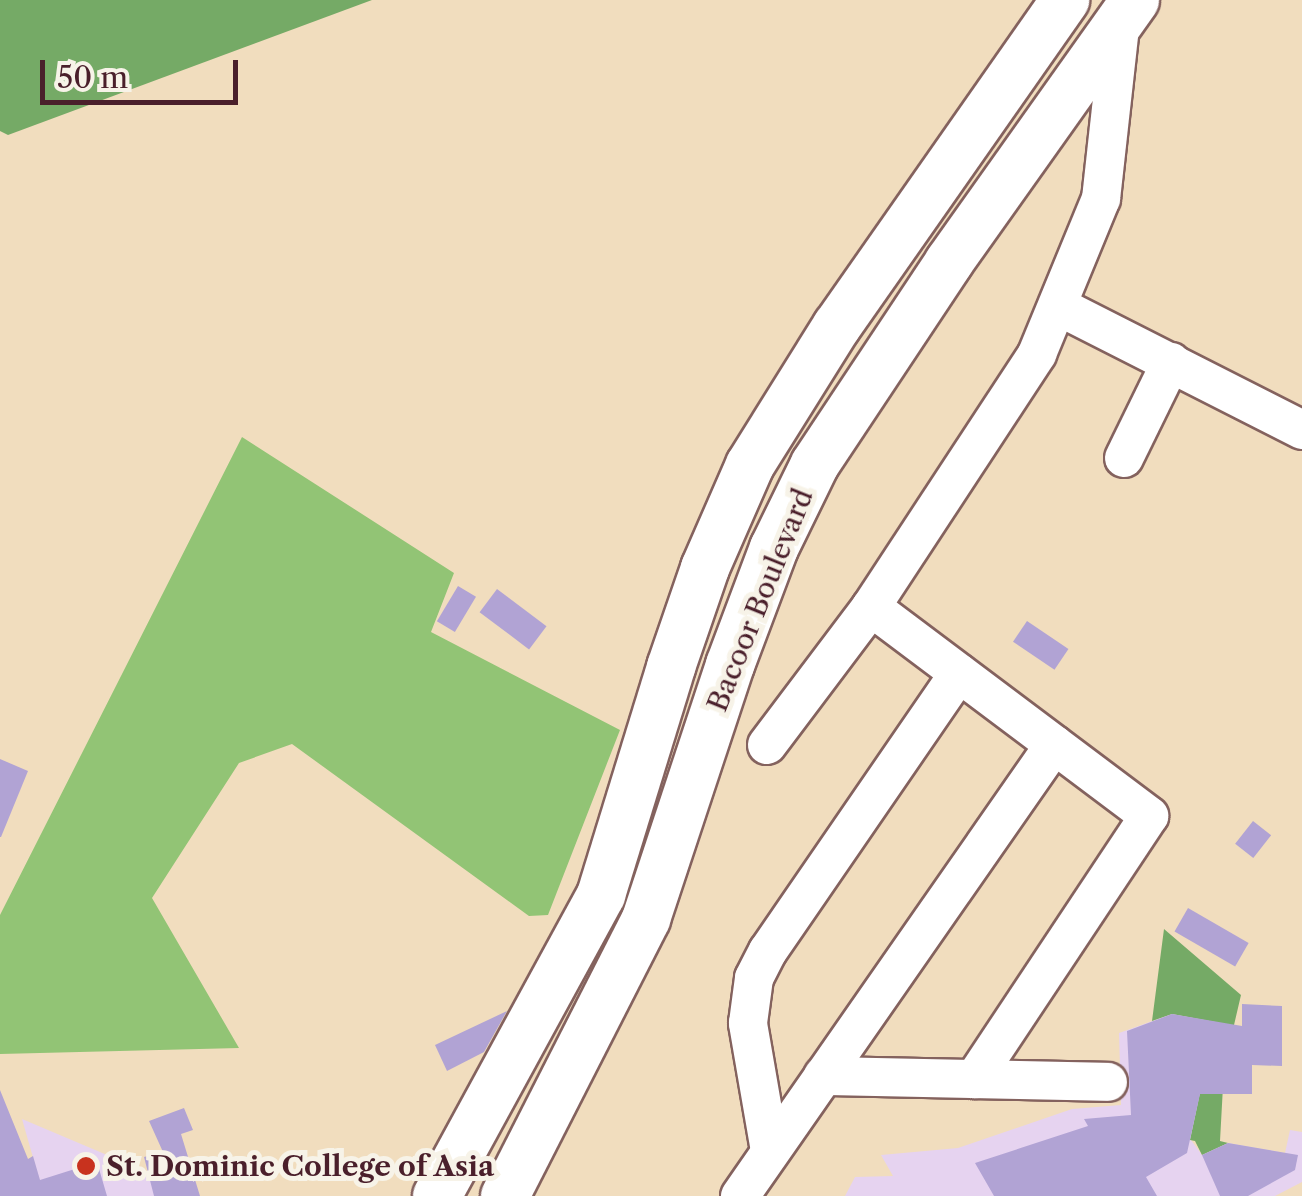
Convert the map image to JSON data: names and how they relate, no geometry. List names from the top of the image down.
{
  "streets": {
    "main road": ["Bacoor Boulevard"]
  },
  "places": ["St. Dominic College of Asia"],
  "scale_bar": "50 m"
}
